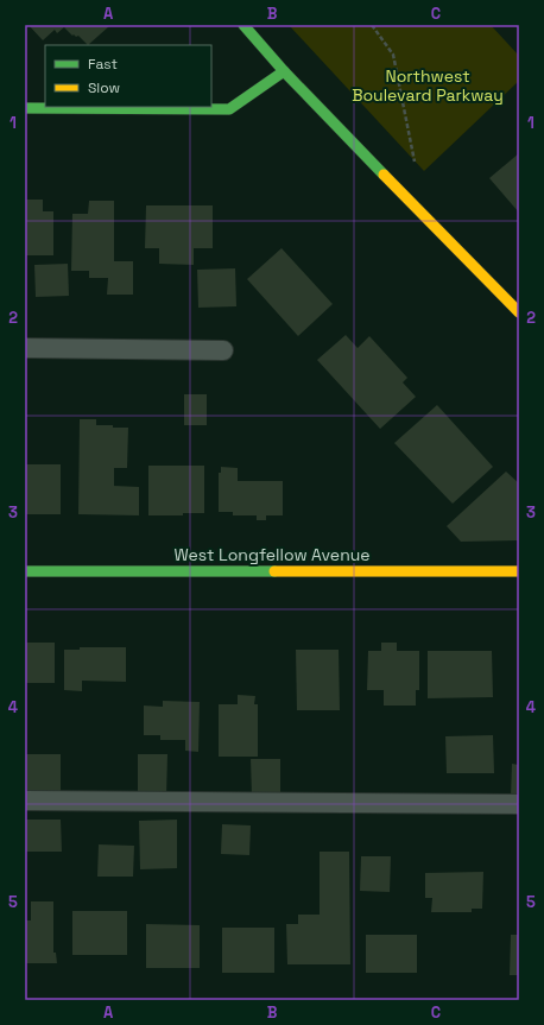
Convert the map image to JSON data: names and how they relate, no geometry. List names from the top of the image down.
{
  "streets": {
    "street": ["West Longfellow Avenue"]
  },
  "parks": ["Northwest Boulevard Parkway"],
  "legend": ["Fast", "Slow"],
  "grid": {
    "columns": ["A", "B", "C"],
    "rows": [
      "1",
      "2",
      "3",
      "4",
      "5"
    ]
  }
}
